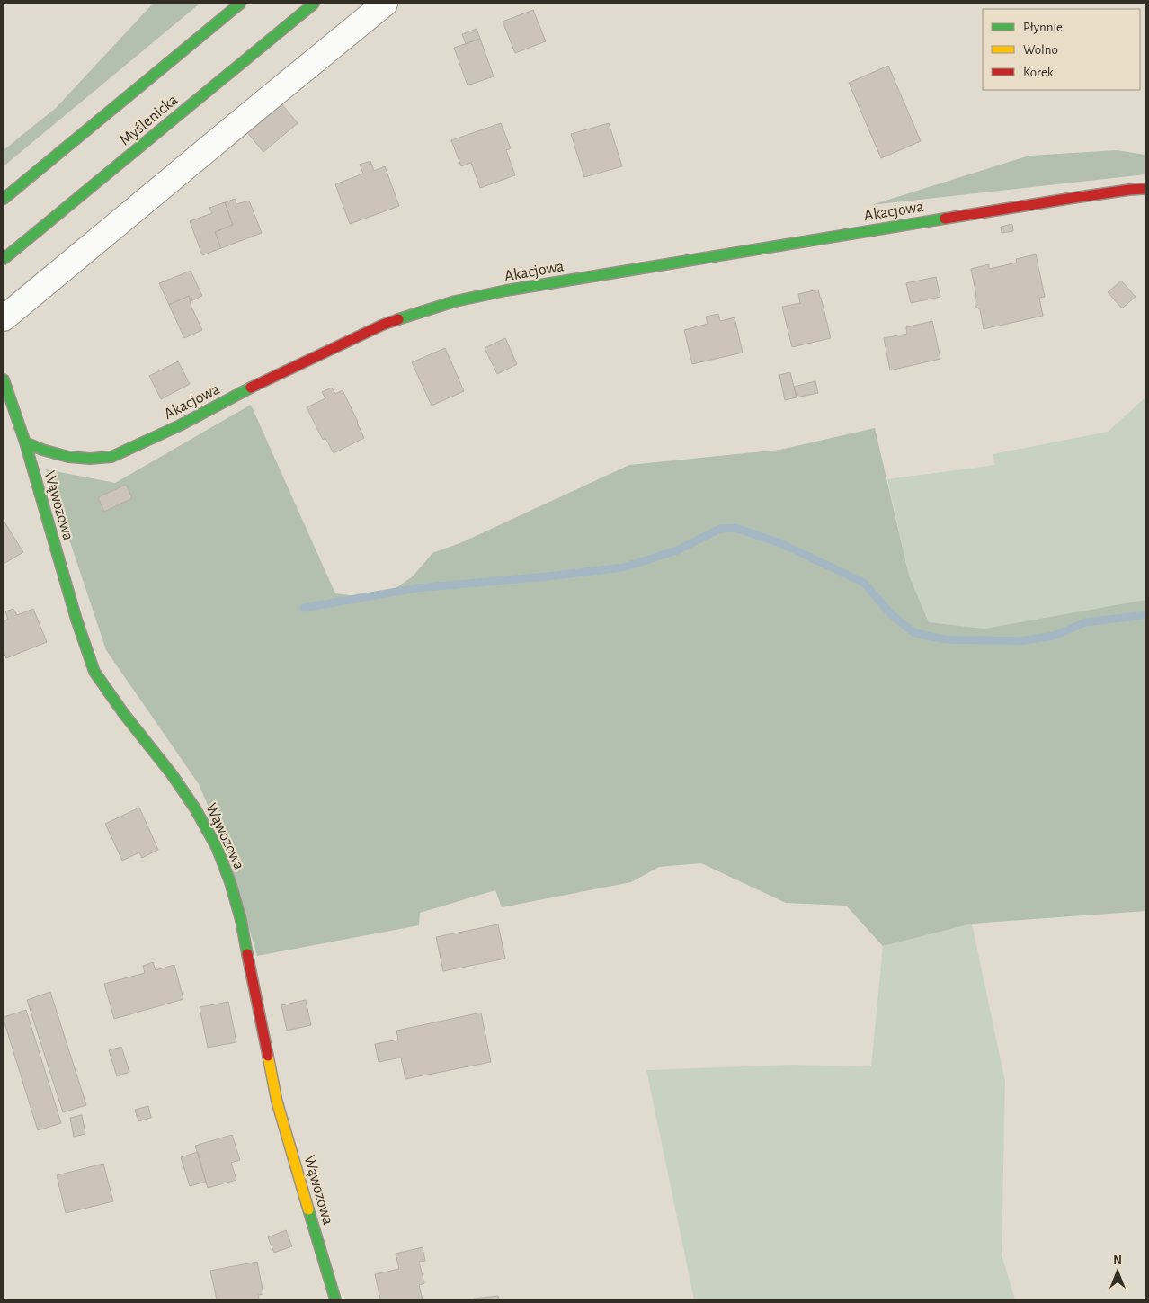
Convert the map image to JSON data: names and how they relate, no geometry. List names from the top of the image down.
{
  "streets": {
    "main road": ["Myślenicka", "Akacjowa", "Wąwozowa"]
  },
  "crossings": [
    ["Akacjowa", "Wąwozowa"]
  ],
  "legend": ["Płynnie", "Wolno", "Korek"],
  "north": "top"
}
